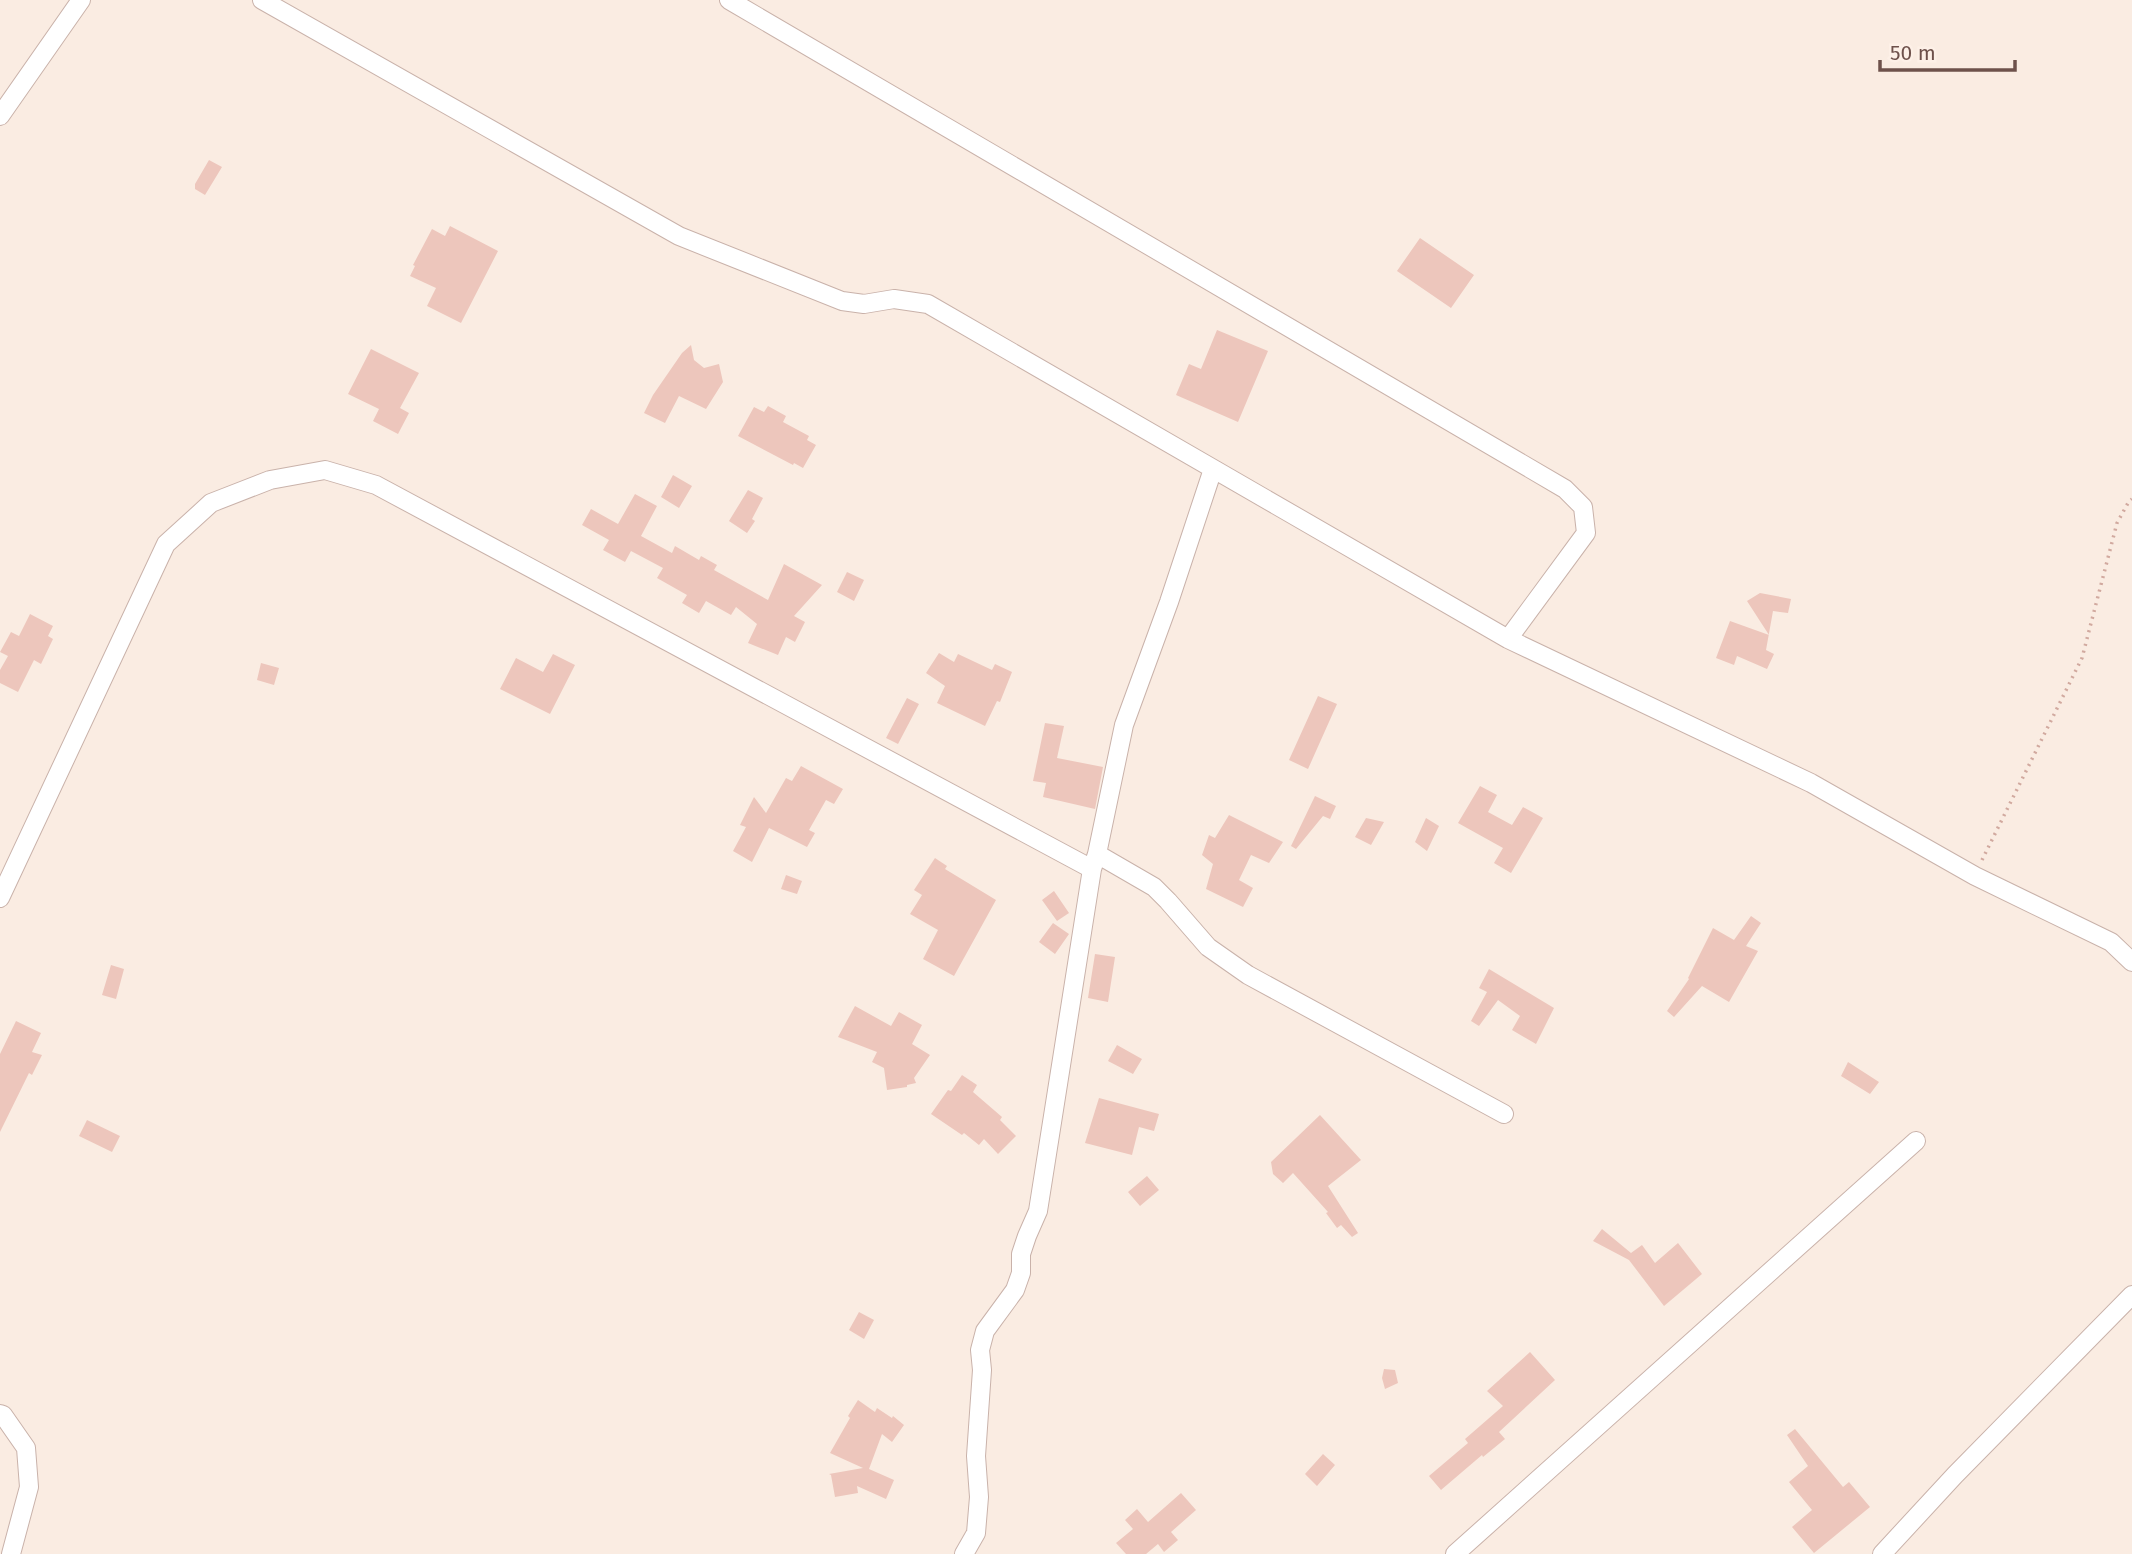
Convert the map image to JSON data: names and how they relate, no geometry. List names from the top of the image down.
{
  "scale_bar": "50 m"
}
